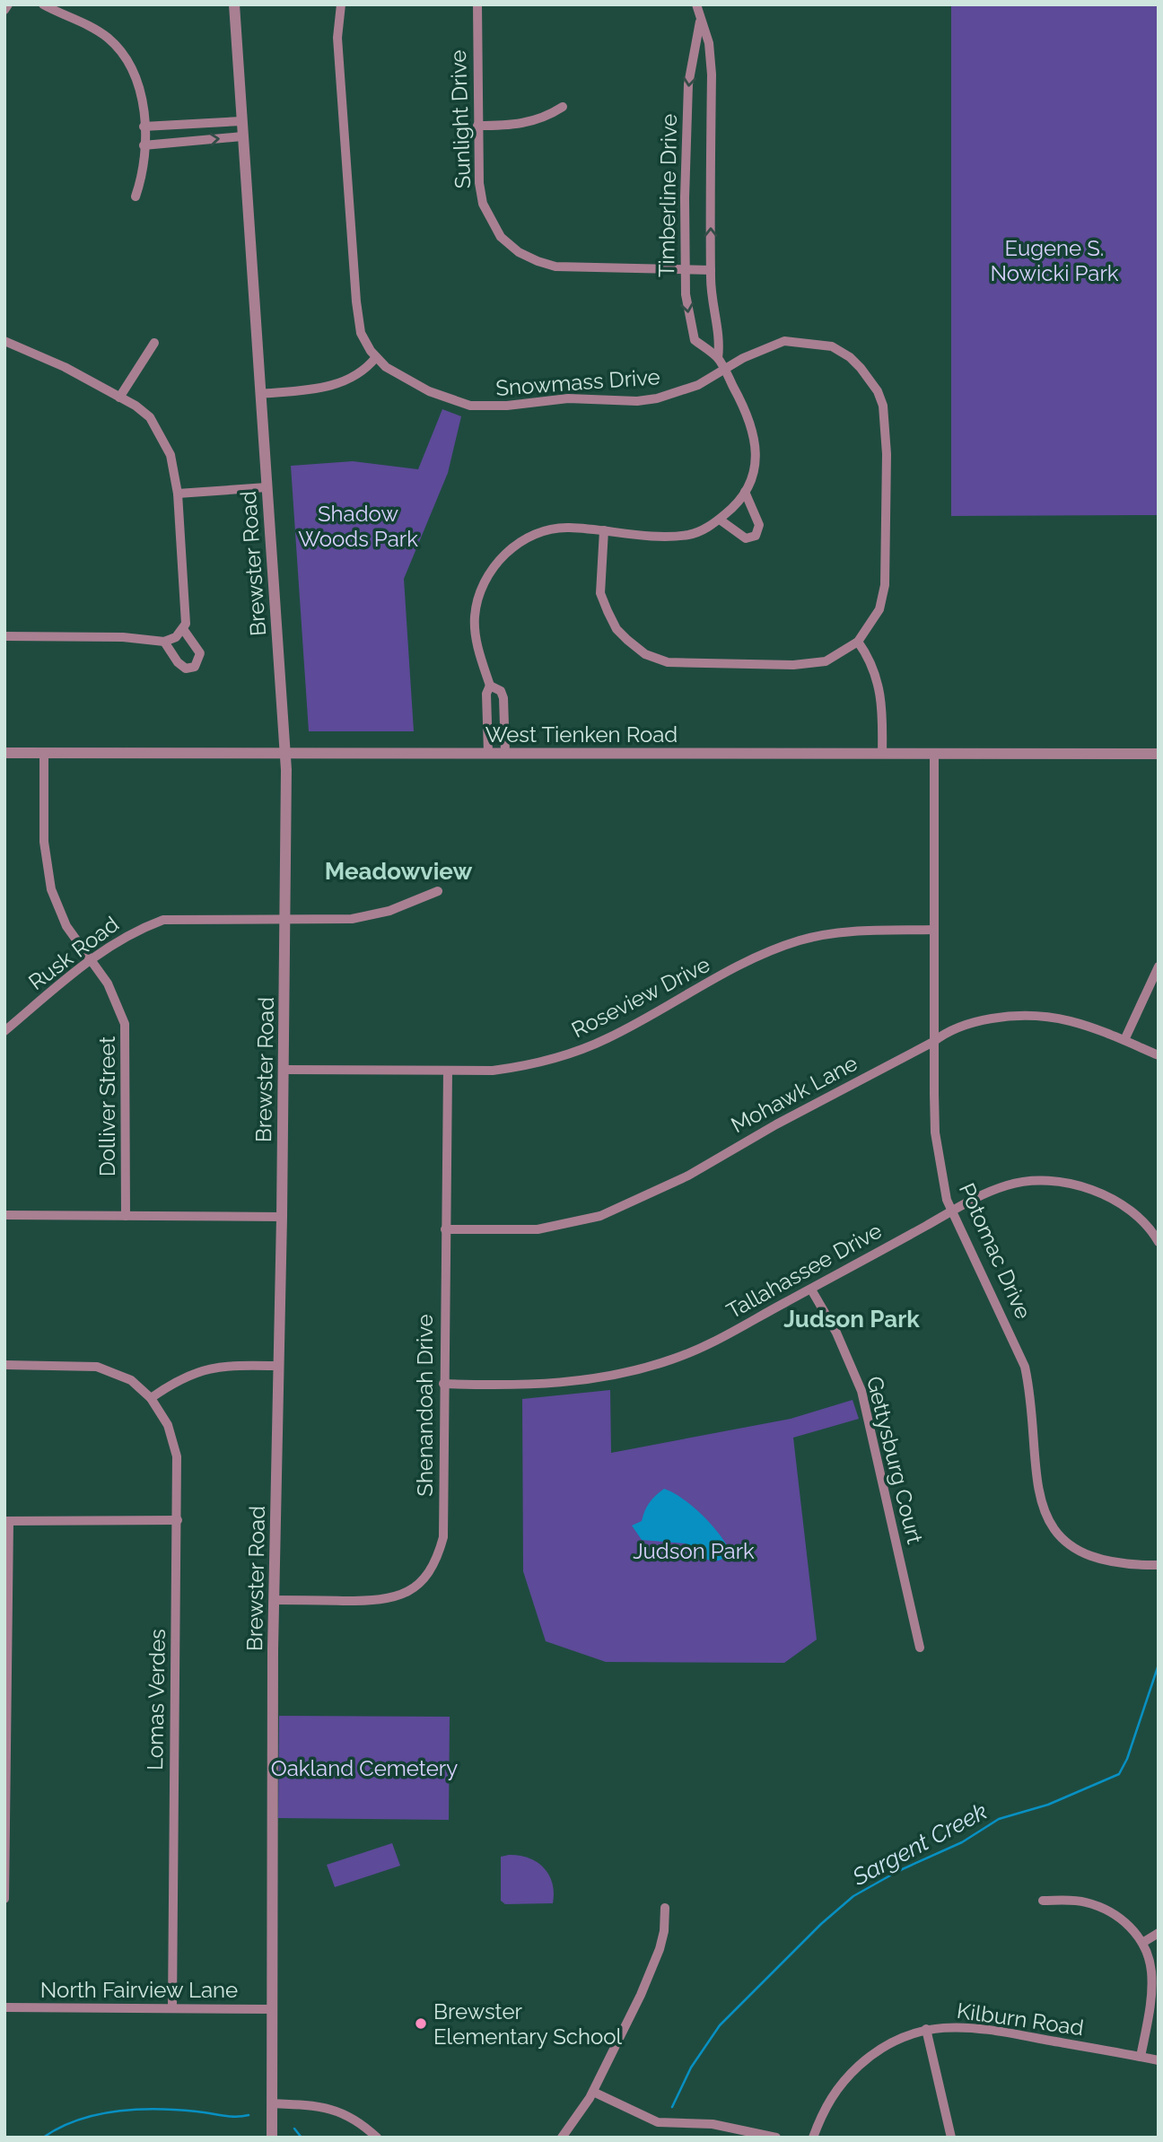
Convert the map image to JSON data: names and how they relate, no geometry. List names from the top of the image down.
{
  "streets": {
    "street": [
      "Sunlight Drive",
      "Timberline Drive",
      "Snowmass Drive",
      "Brewster Road",
      "West Tienken Road",
      "Rusk Road",
      "Roseview Drive",
      "Mohawk Lane",
      "Dolliver Street",
      "Potomac Drive",
      "Tallahassee Drive",
      "Shenandoah Drive",
      "Gettysburg Court",
      "Lomas Verdes",
      "North Fairview Lane",
      "Kilburn Road"
    ]
  },
  "crossings": [
    ["Sunlight Drive", "Timberline Drive"],
    ["Timberline Drive", "Snowmass Drive"],
    ["Timberline Drive", "West Tienken Road"],
    ["Brewster Road", "West Tienken Road"],
    ["Brewster Road", "Rusk Road"],
    ["Brewster Road", "Roseview Drive"],
    ["Brewster Road", "Shenandoah Drive"],
    ["Brewster Road", "North Fairview Lane"],
    ["West Tienken Road", "Dolliver Street"],
    ["West Tienken Road", "Potomac Drive"],
    ["Rusk Road", "Dolliver Street"],
    ["Roseview Drive", "Potomac Drive"],
    ["Roseview Drive", "Shenandoah Drive"],
    ["Mohawk Lane", "Potomac Drive"],
    ["Mohawk Lane", "Shenandoah Drive"],
    ["Potomac Drive", "Tallahassee Drive"],
    ["Tallahassee Drive", "Shenandoah Drive"],
    ["Tallahassee Drive", "Gettysburg Court"],
    ["Lomas Verdes", "North Fairview Lane"]
  ],
  "districts": ["Meadowview", "Judson Park"],
  "water": ["Sargent Creek"],
  "parks": [
    "Eugene S. Nowicki Park",
    "Shadow Woods Park",
    "Judson Park",
    "Oakland Cemetery"
  ],
  "places": ["Brewster Elementary School"]
}
